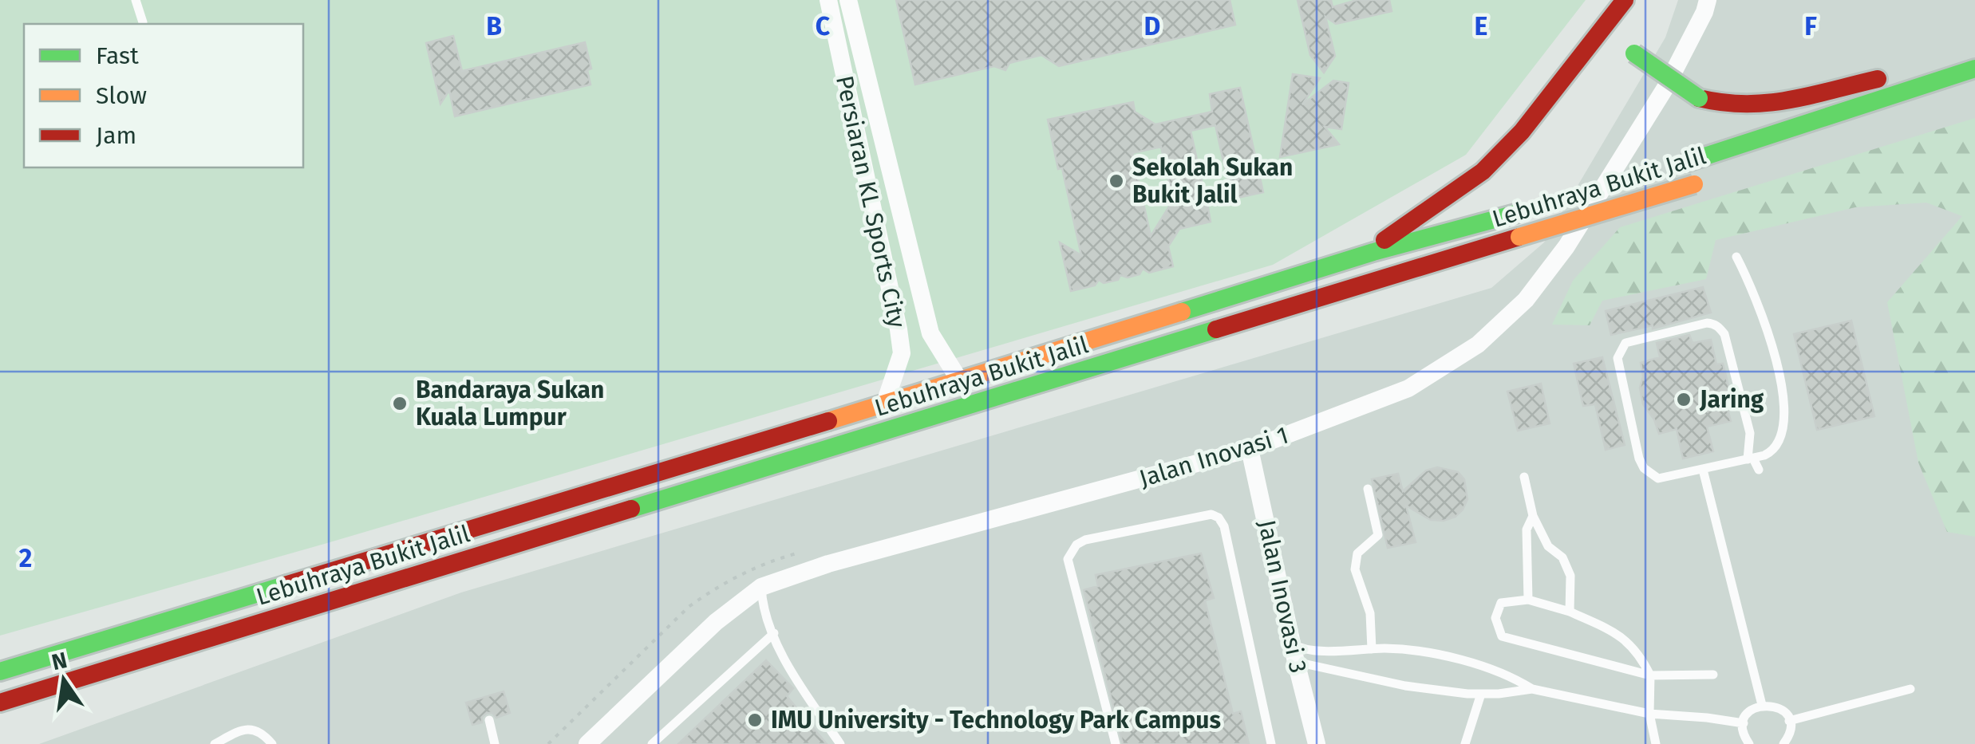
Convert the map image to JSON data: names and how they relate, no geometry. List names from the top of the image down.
{
  "streets": {
    "highway": ["Lebuhraya Bukit Jalil"],
    "street": ["Persiaran KL Sports City", "Jalan Inovasi 1", "Jalan Inovasi 3"]
  },
  "crossings": [
    ["Lebuhraya Bukit Jalil", "Persiaran KL Sports City"],
    ["Jalan Inovasi 1", "Jalan Inovasi 3"]
  ],
  "places": [
    "Sekolah Sukan Bukit Jalil",
    "Jaring",
    "Bandaraya Sukan Kuala Lumpur",
    "IMU University - Technology Park Campus"
  ],
  "legend": ["Fast", "Slow", "Jam"],
  "north": "top",
  "grid": {
    "columns": [
      "B",
      "C",
      "D",
      "E",
      "F"
    ],
    "rows": ["2"]
  }
}
